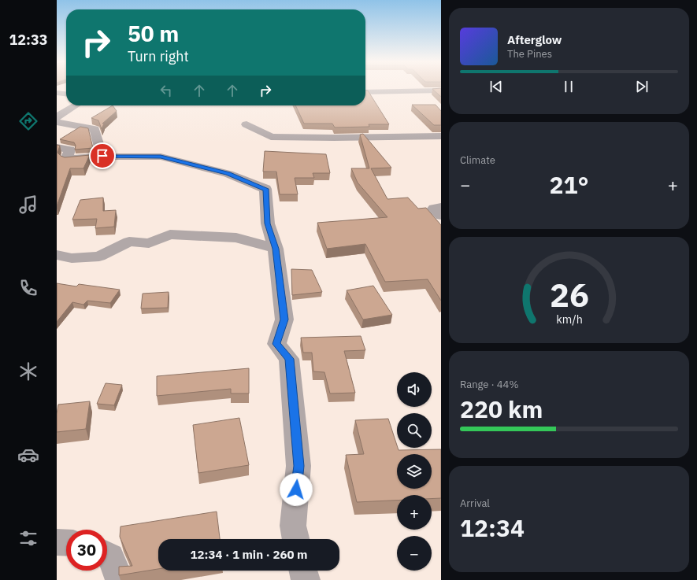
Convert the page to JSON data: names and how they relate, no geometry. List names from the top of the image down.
{
  "page": {
    "tabs": "12:33",
    "turn": ["50 m", "Turn right"],
    "song": ["Afterglow", "The Pines"],
    "tile": [
      "Climate",
      ["Range · 44%", "220 km"],
      ["Arrival", "12:34"]
    ],
    "heat": ["−", "21°", "+"],
    "map_buttons": ["+", "−"],
    "limit": "30",
    "trip": "12:34 · 1 min · 260 m",
    "gauge": ["26", "km/h"]
  }
}
